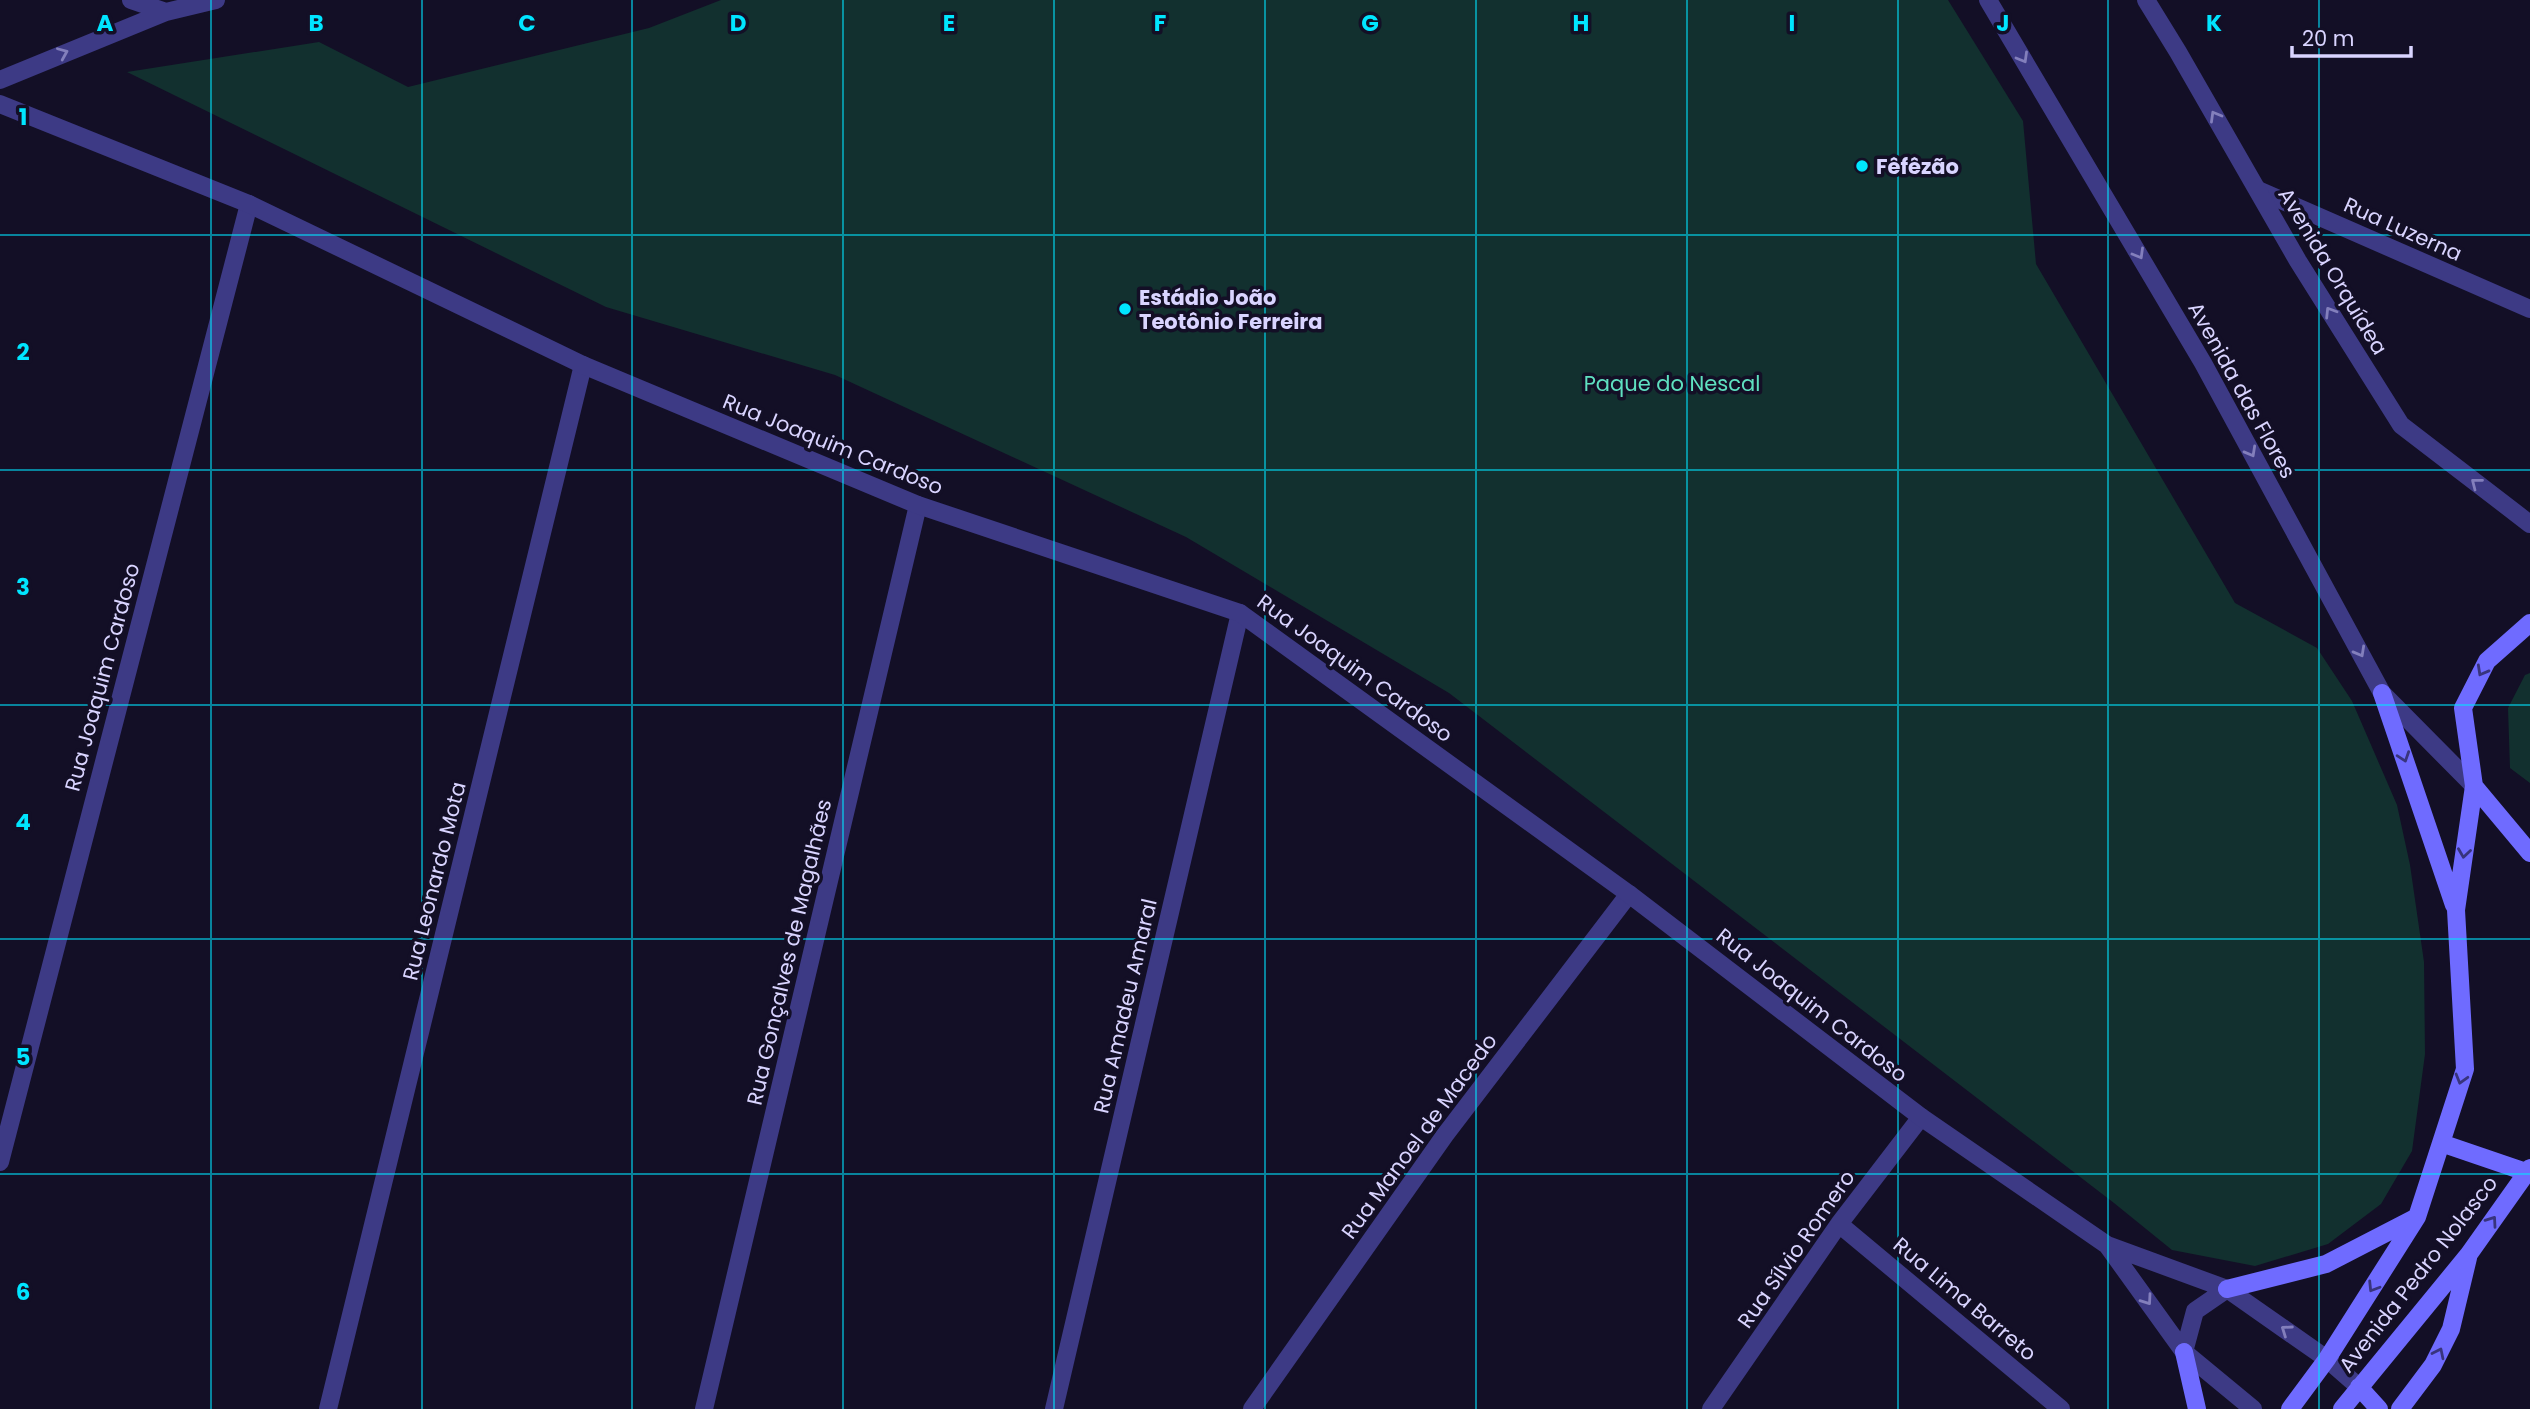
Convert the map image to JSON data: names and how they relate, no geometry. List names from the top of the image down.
{
  "streets": {
    "main road": ["Avenida Pedro Nolasco"],
    "street": [
      "Rua Luzerna",
      "Avenida Orquídea",
      "Avenida das Flores",
      "Rua Joaquim Cardoso",
      "Rua Leonardo Mota",
      "Rua Gonçalves de Magalhães",
      "Rua Amadeu Amaral",
      "Rua Manoel de Macedo",
      "Rua Sílvio Romero",
      "Rua Lima Barreto"
    ]
  },
  "crossings": [
    ["Rua Luzerna", "Avenida Orquídea"],
    ["Avenida das Flores", "Avenida Pedro Nolasco"],
    ["Rua Joaquim Cardoso", "Rua Leonardo Mota"],
    ["Rua Joaquim Cardoso", "Rua Gonçalves de Magalhães"],
    ["Rua Joaquim Cardoso", "Rua Amadeu Amaral"],
    ["Rua Joaquim Cardoso", "Rua Manoel de Macedo"],
    ["Rua Joaquim Cardoso", "Rua Sílvio Romero"],
    ["Rua Sílvio Romero", "Rua Lima Barreto"]
  ],
  "one_way": ["Avenida Orquídea", "Avenida das Flores"],
  "parks": ["Paque do Nescal"],
  "places": ["Fêfêzão", "Estádio João Teotônio Ferreira"],
  "scale_bar": "20 m",
  "grid": {
    "columns": [
      "A",
      "B",
      "C",
      "D",
      "E",
      "F",
      "G",
      "H",
      "I",
      "J",
      "K"
    ],
    "rows": [
      "1",
      "2",
      "3",
      "4",
      "5",
      "6"
    ]
  }
}
